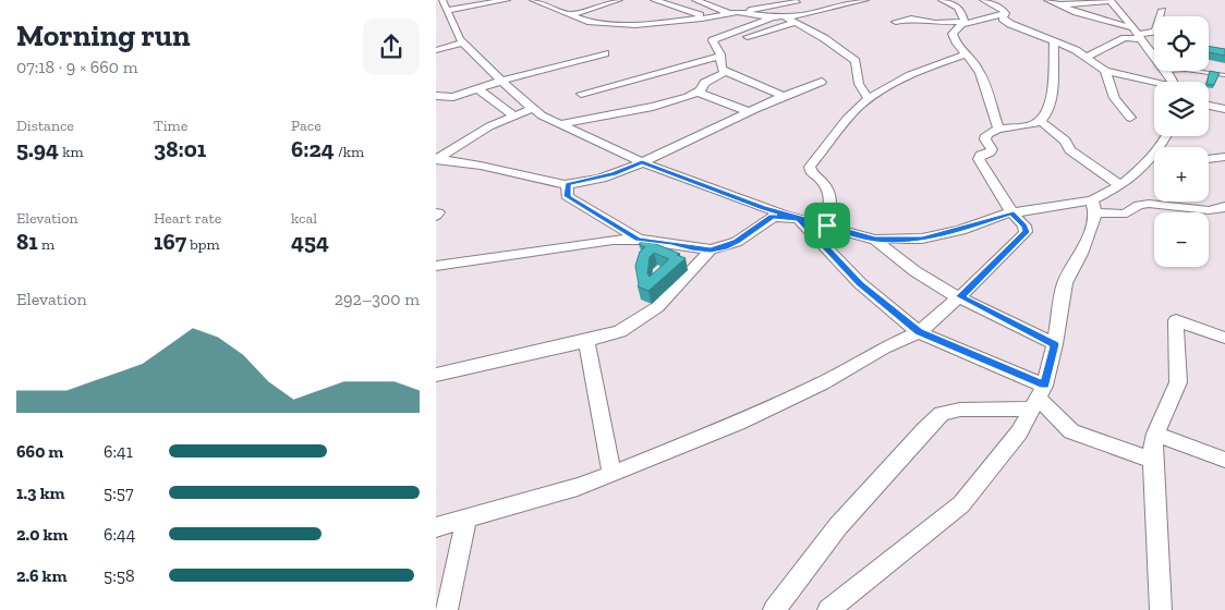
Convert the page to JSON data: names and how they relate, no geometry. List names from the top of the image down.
{
  "page": {
    "heading": ["Morning run", "07:18 · 9 × 660 m"],
    "map_buttons": ["+", "−"],
    "stats": [
      ["Distance", "5.94 km"],
      ["Time", "38:01"],
      ["Pace", "6:24 /km"],
      ["Elevation", "81 m"],
      ["Heart rate", "167 bpm"],
      ["kcal", "454"]
    ],
    "chart": ["Elevation", "292–300 m"],
    "list": [
      {
        "name": "660 m",
        "note": "6:41"
      },
      {
        "name": "1.3 km",
        "note": "5:57"
      },
      {
        "name": "2.0 km",
        "note": "6:44"
      },
      {
        "name": "2.6 km",
        "note": "5:58"
      }
    ]
  }
}
